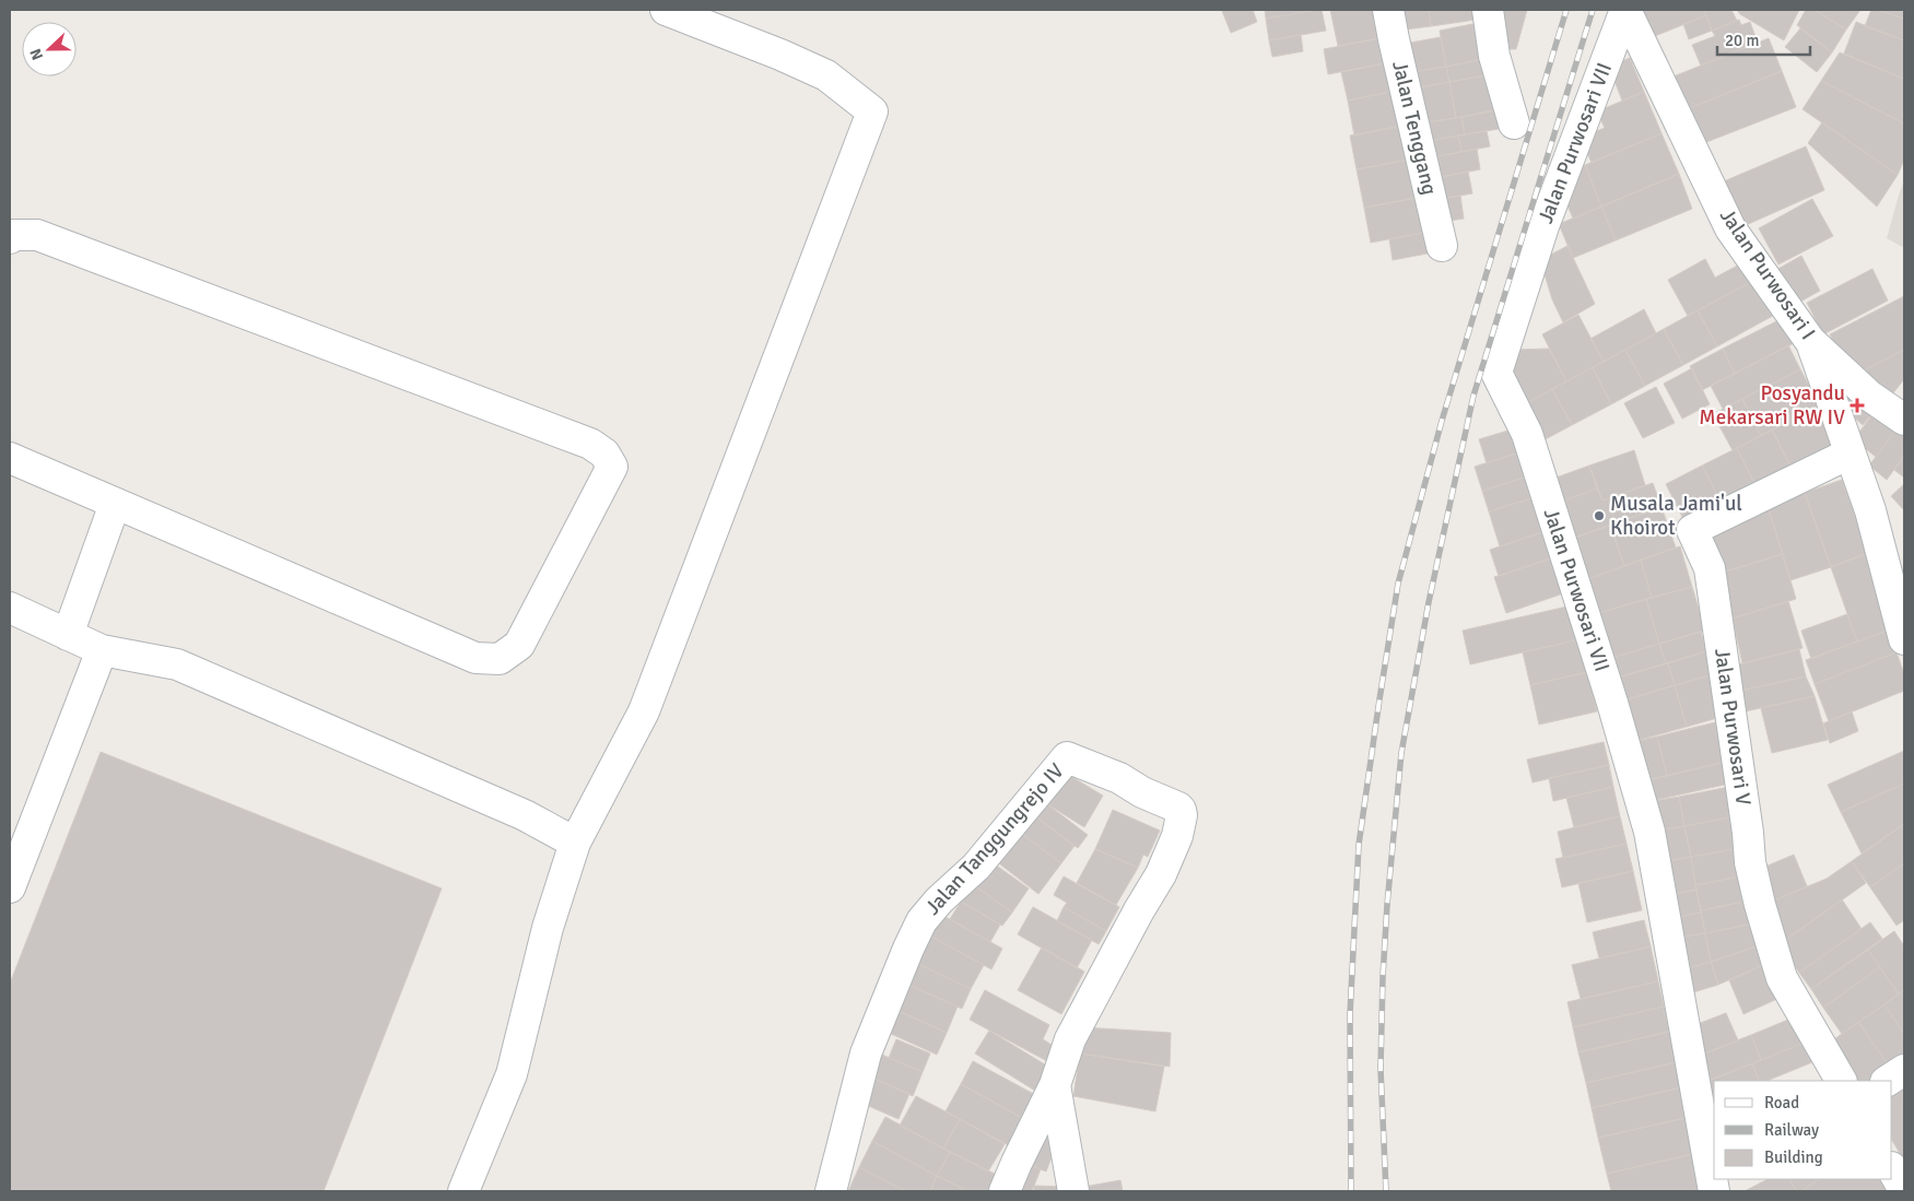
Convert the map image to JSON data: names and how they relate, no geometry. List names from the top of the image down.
{
  "streets": {
    "street": [
      "Jalan Tenggang",
      "Jalan Purwosari VII",
      "Jalan Purwosari I",
      "Jalan Purwosari V",
      "Jalan Tanggungrejo IV"
    ]
  },
  "crossings": [
    ["Jalan Purwosari VII", "Jalan Purwosari I"]
  ],
  "places": {
    "health": ["Posyandu Mekarsari RW IV"],
    "other": ["Musala Jami'ul Khoirot"]
  },
  "legend": ["Road", "Railway", "Building"],
  "scale_bar": "20 m",
  "north": "left"
}
